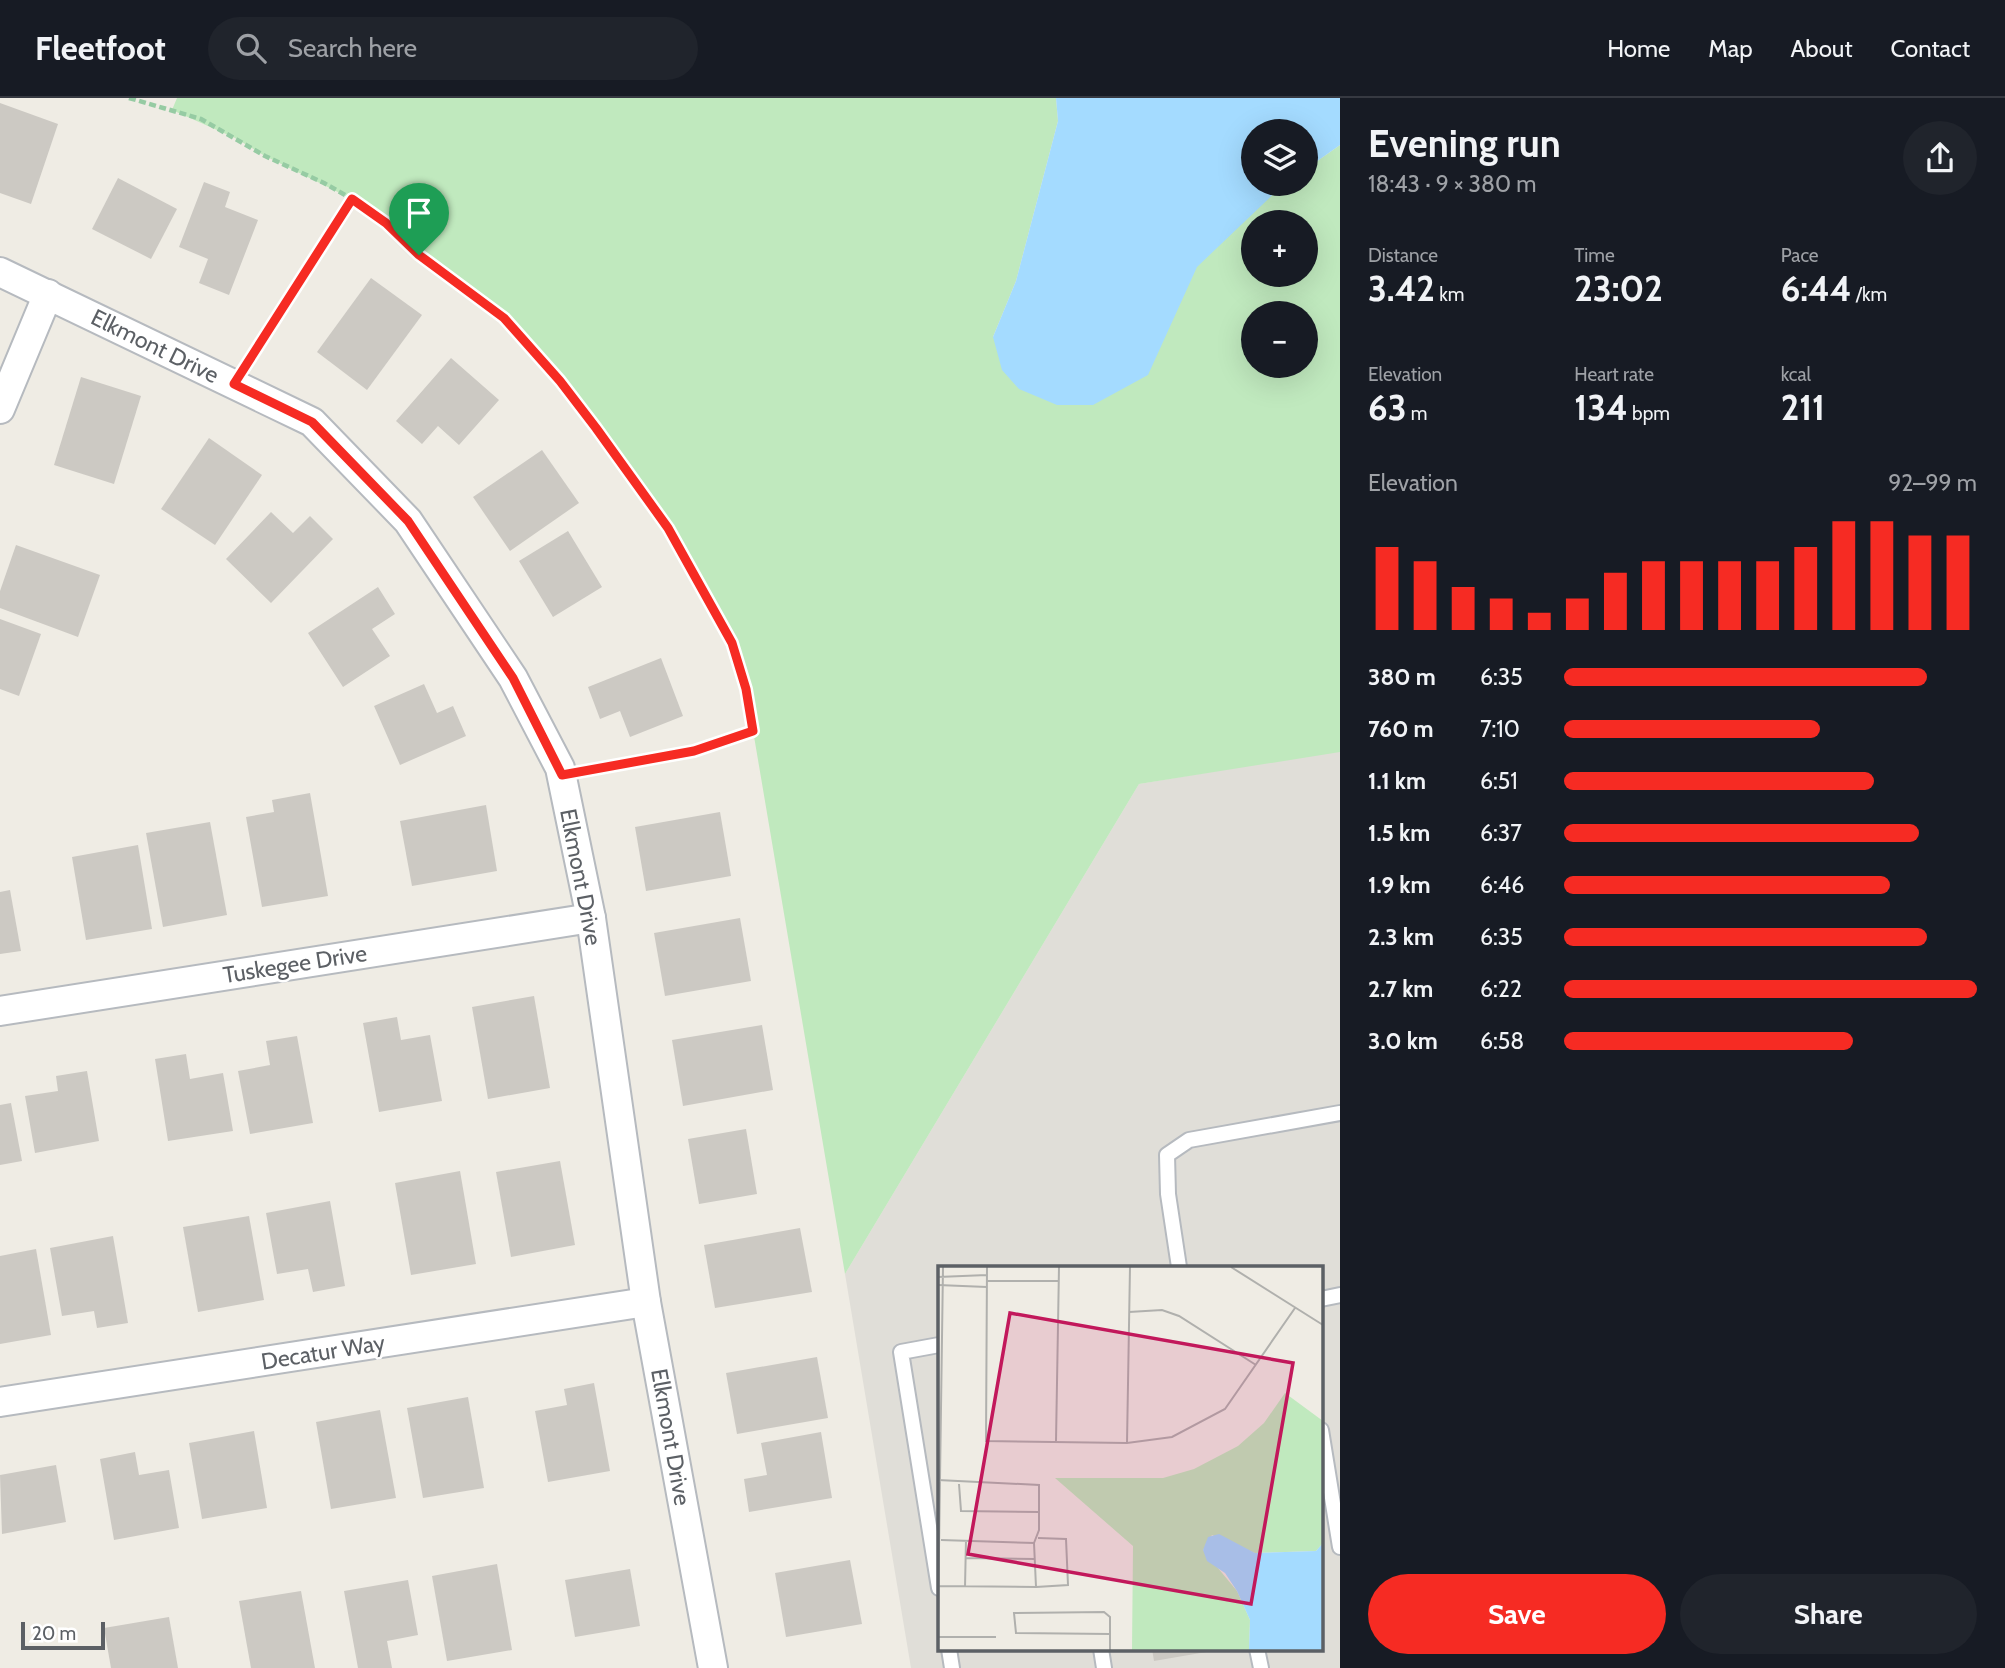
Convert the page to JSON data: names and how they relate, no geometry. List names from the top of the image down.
{
  "streets": {
    "street": ["Elkmont Drive", "Tuskegee Drive", "Decatur Way"]
  },
  "crossings": [
    ["Elkmont Drive", "Tuskegee Drive"],
    ["Elkmont Drive", "Decatur Way"]
  ],
  "scale_bar": "20 m",
  "page": {
    "header": "Fleetfoot",
    "search": "Search here",
    "nav": [
      "Home",
      "Map",
      "About",
      "Contact"
    ],
    "heading": ["Evening run", "18:43 · 9 × 380 m"],
    "map_buttons": ["+", "−"],
    "stats": [
      ["Distance", "3.42 km"],
      ["Time", "23:02"],
      ["Pace", "6:44 /km"],
      ["Elevation", "63 m"],
      ["Heart rate", "134 bpm"],
      ["kcal", "211"]
    ],
    "chart": ["Elevation", "92–99 m"],
    "list": [
      {
        "name": "380 m",
        "note": "6:35"
      },
      {
        "name": "760 m",
        "note": "7:10"
      },
      {
        "name": "1.1 km",
        "note": "6:51"
      },
      {
        "name": "1.5 km",
        "note": "6:37"
      },
      {
        "name": "1.9 km",
        "note": "6:46"
      },
      {
        "name": "2.3 km",
        "note": "6:35"
      },
      {
        "name": "2.7 km",
        "note": "6:22"
      },
      {
        "name": "3.0 km",
        "note": "6:58"
      }
    ],
    "buttons": ["Save", "Share"],
    "scale": "20 m"
  }
}
